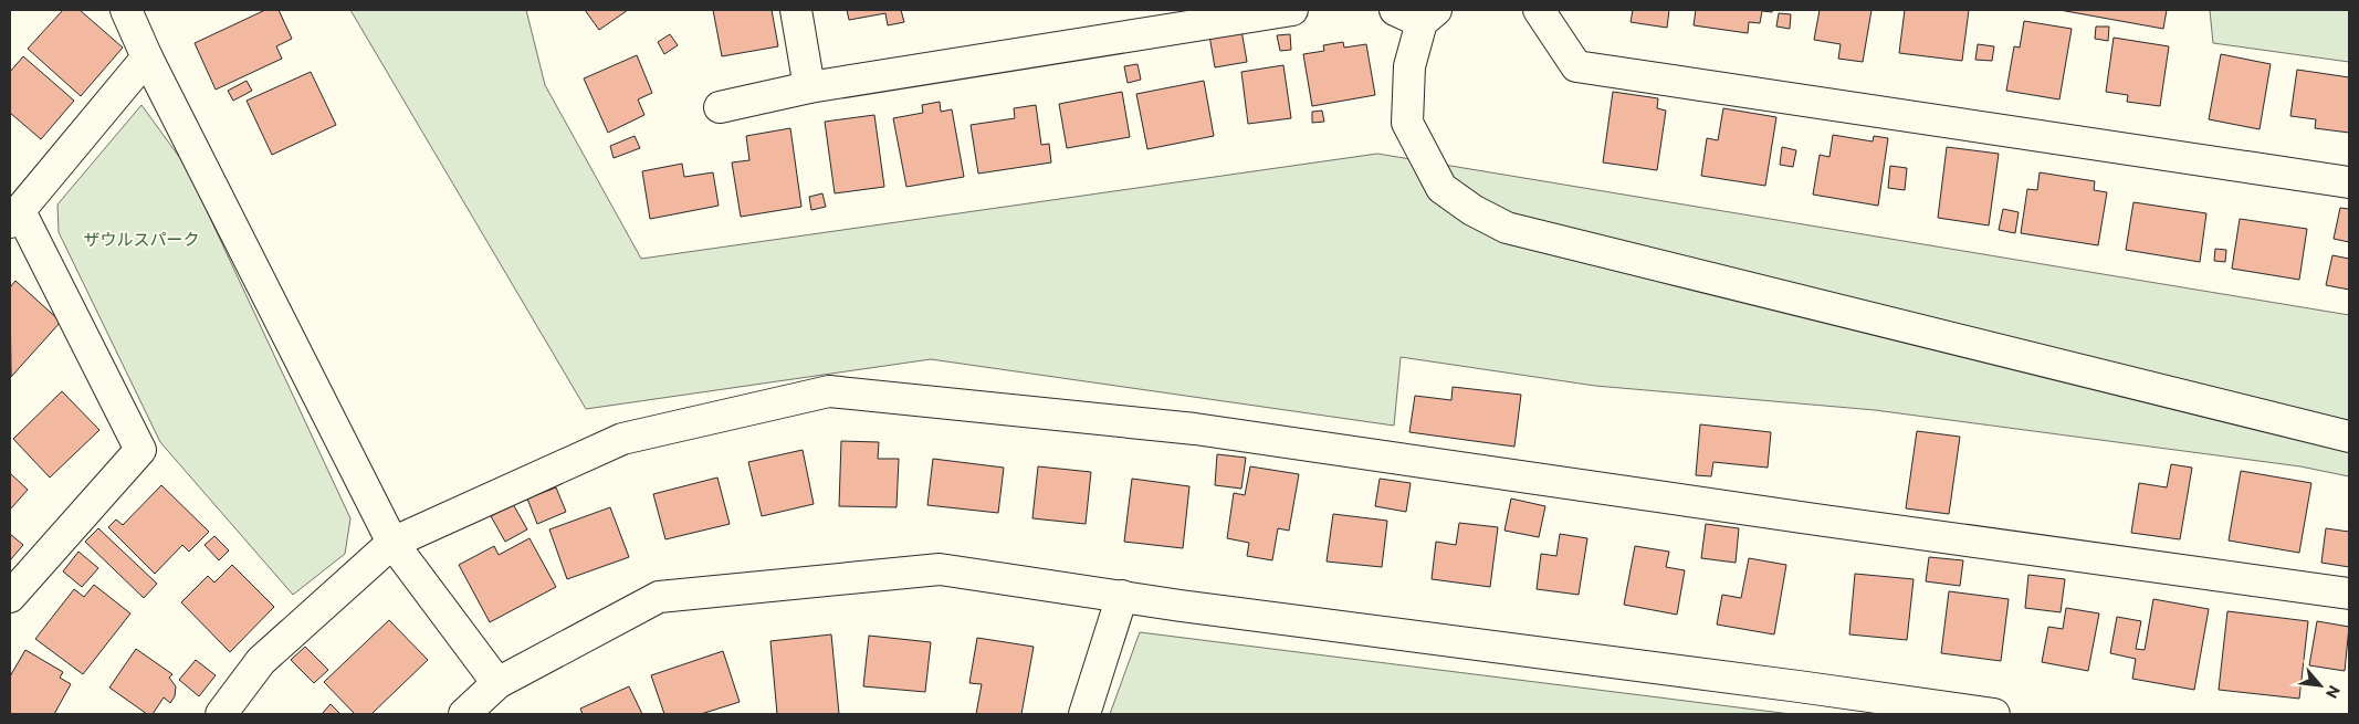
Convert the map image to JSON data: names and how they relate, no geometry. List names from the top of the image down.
{
  "parks": ["ザウルスパーク"],
  "north": "bottom right"
}
